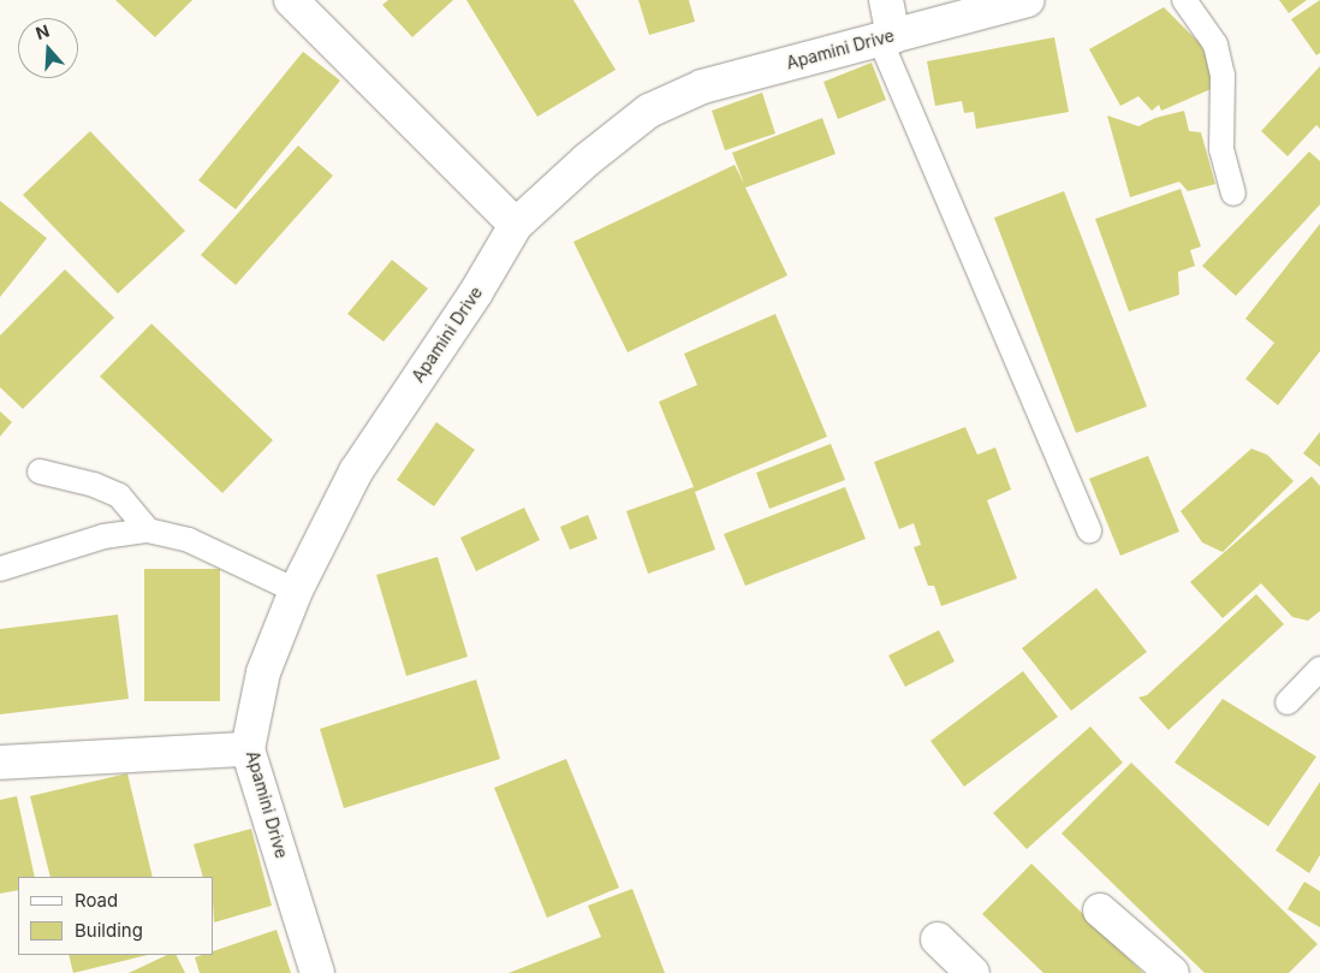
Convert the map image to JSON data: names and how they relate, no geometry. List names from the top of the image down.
{
  "streets": {
    "street": ["Apamini Drive"]
  },
  "legend": ["Road", "Building"],
  "north": "top"
}
